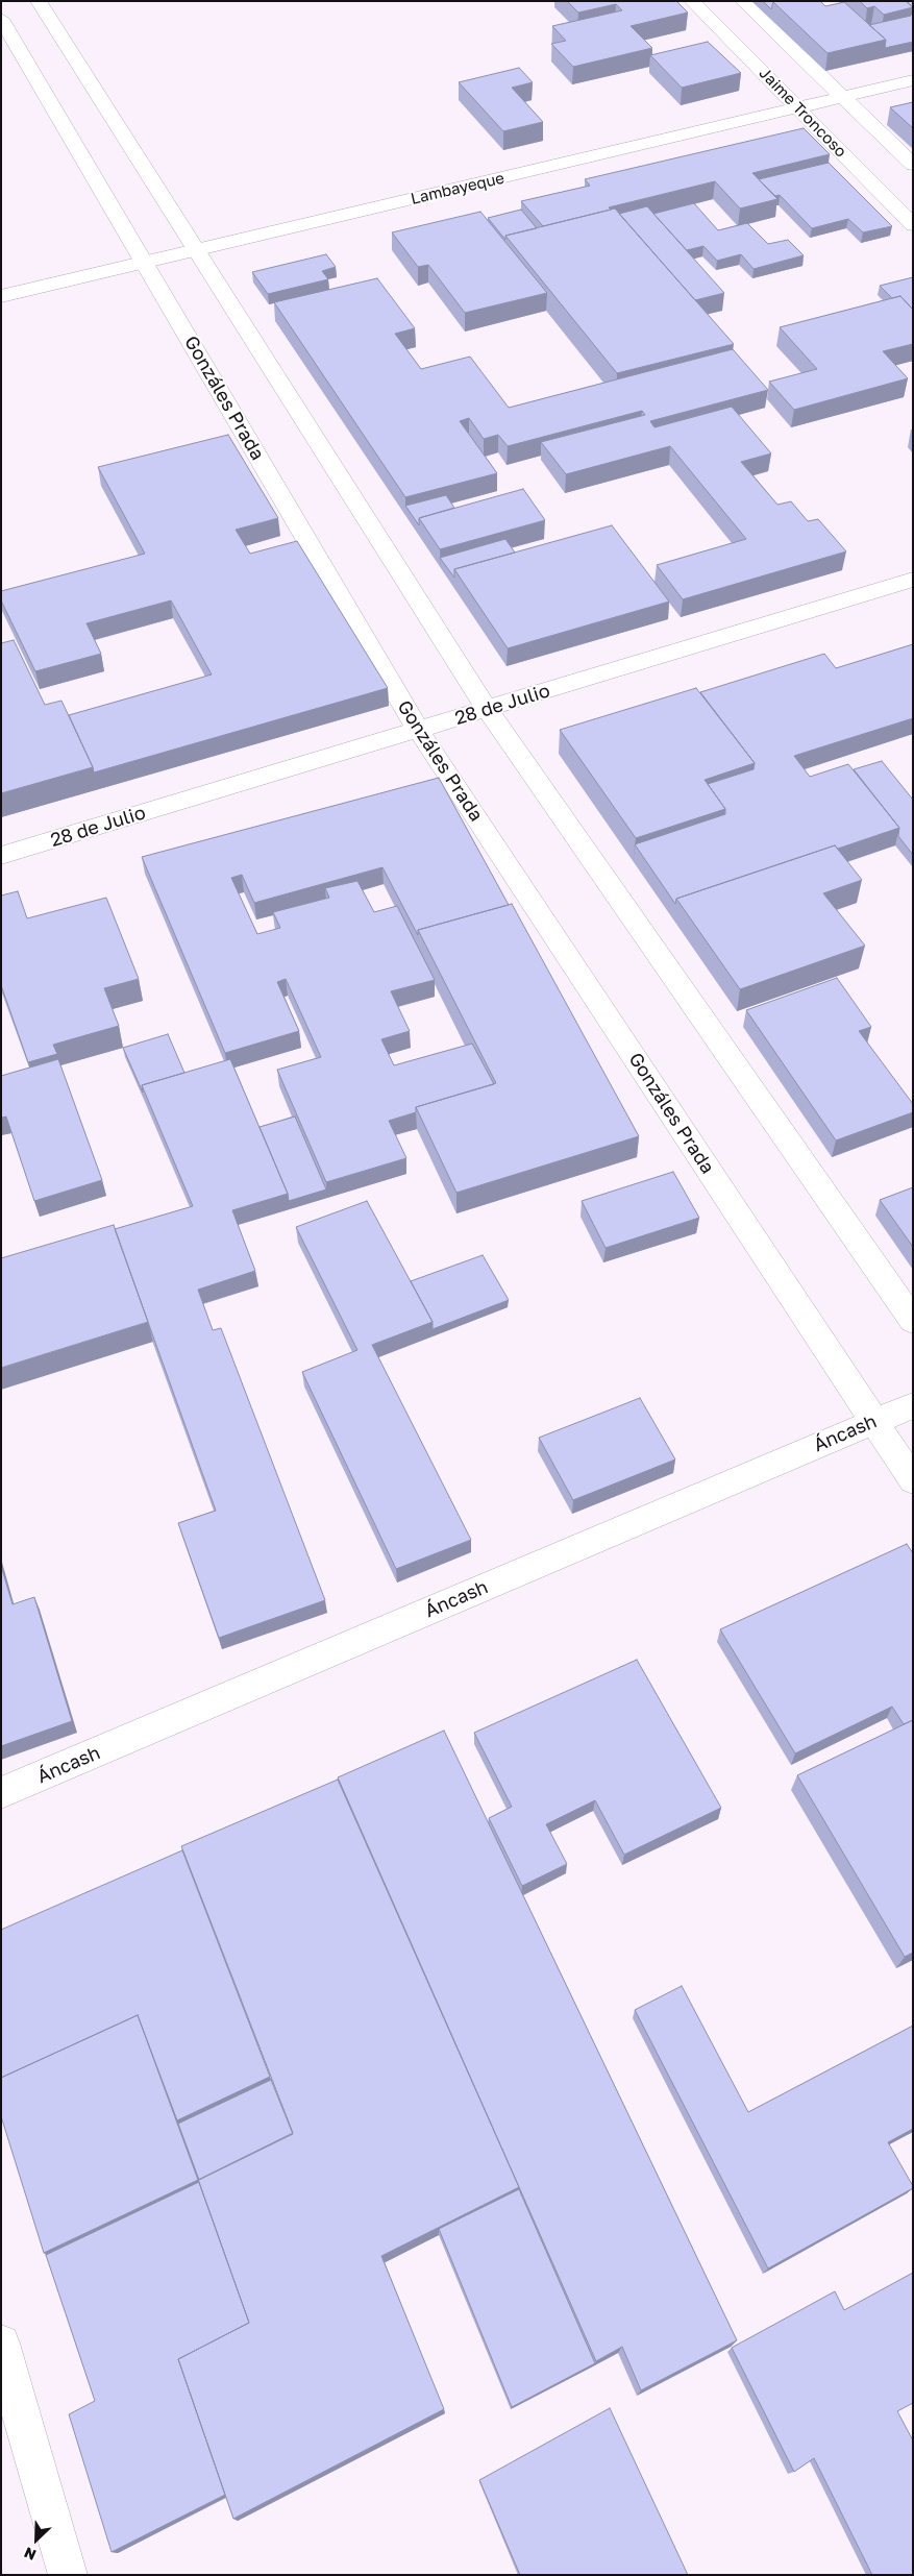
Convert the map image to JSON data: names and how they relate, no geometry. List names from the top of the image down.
{
  "streets": {
    "street": [
      "Jaime Troncoso",
      "Lambayeque",
      "Gonzáles Prada",
      "28 de Julio",
      "Áncash"
    ]
  },
  "crossings": [
    ["Jaime Troncoso", "Lambayeque"],
    ["Lambayeque", "Gonzáles Prada"],
    ["Gonzáles Prada", "28 de Julio"],
    ["Gonzáles Prada", "Áncash"]
  ],
  "north": "bottom left"
}
